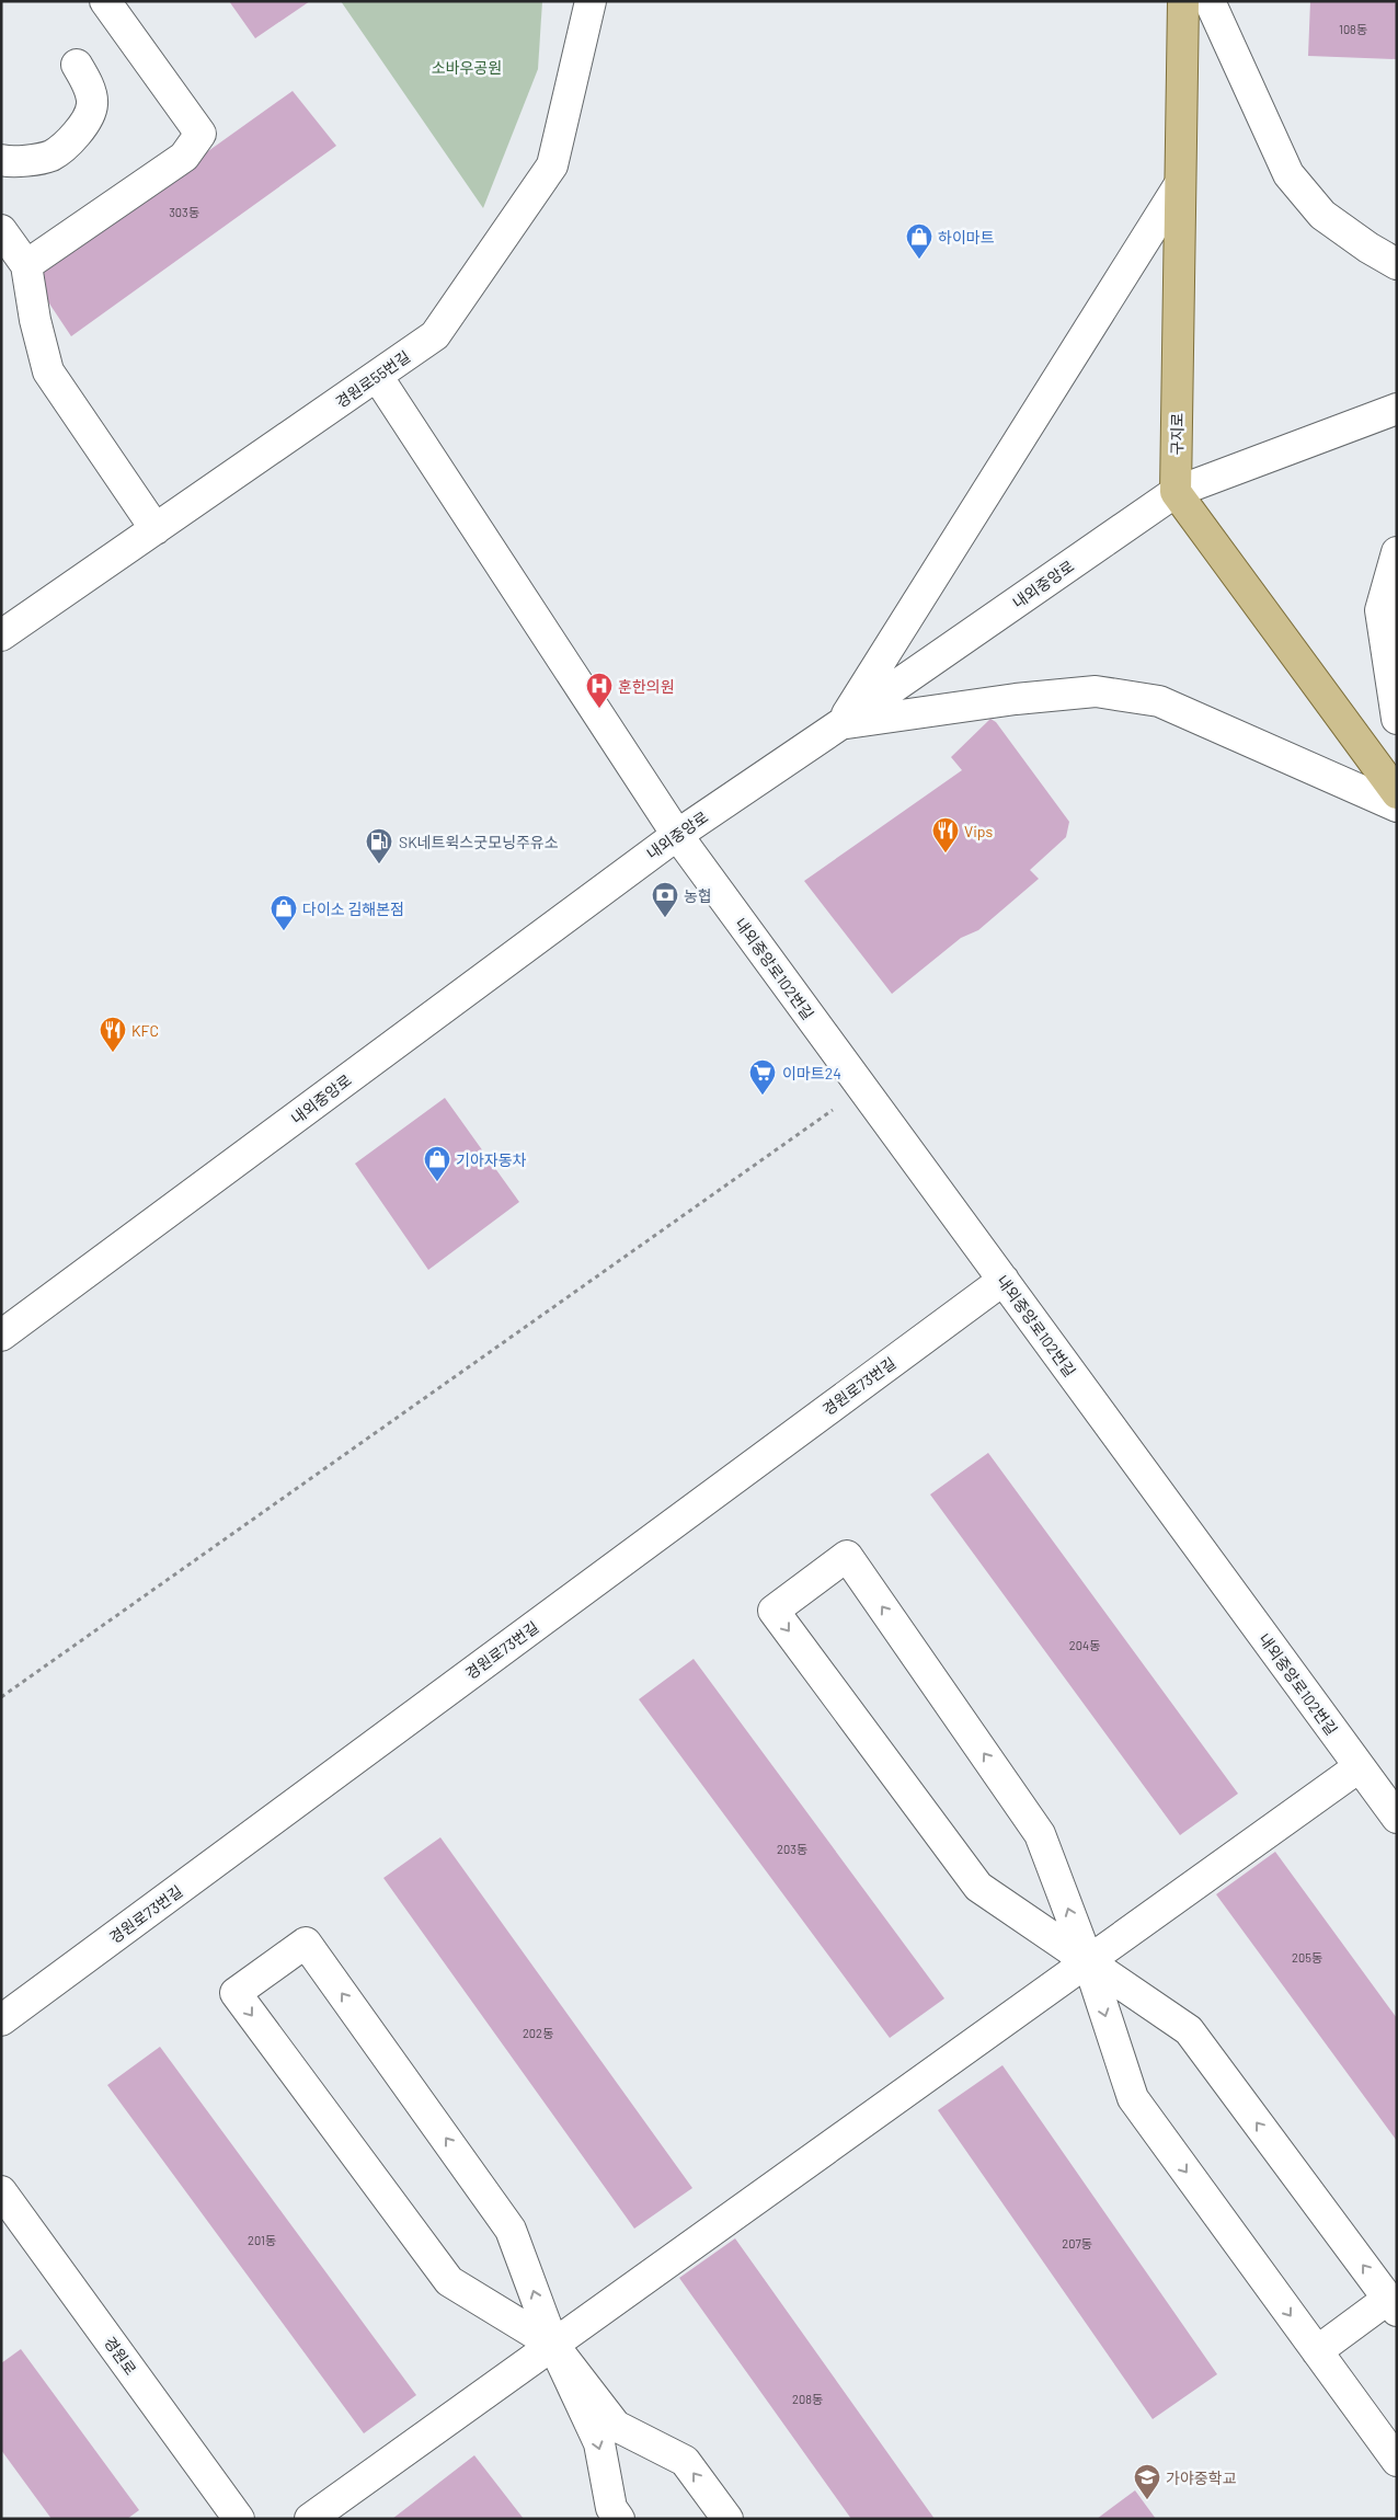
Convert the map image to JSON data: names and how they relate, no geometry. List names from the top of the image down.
{
  "streets": {
    "main road": ["구지로"],
    "street": [
      "경원로55번길",
      "내외중앙로",
      "내외중앙로102번길",
      "경원로73번길",
      "경원로"
    ]
  },
  "crossings": [
    ["경원로55번길", "내외중앙로102번길"],
    ["구지로", "내외중앙로"],
    ["내외중앙로", "내외중앙로102번길"],
    ["내외중앙로102번길", "경원로73번길"]
  ],
  "parks": ["소바우공원"],
  "places": {
    "shop": ["하이마트", "다이소 김해본점", "기아자동차"],
    "hospital": ["훈한의원"],
    "restaurant": ["Vips", "KFC"],
    "fuel station": ["SK네트윅스굿모닝주유소"],
    "bank": ["농협"],
    "supermarket": ["이마트24"],
    "school or university": ["가야중학교"]
  },
  "house_numbers": [
    "108동",
    "303동",
    "204동",
    "203동",
    "205동",
    "202동",
    "201동",
    "207동",
    "208동"
  ]
}
